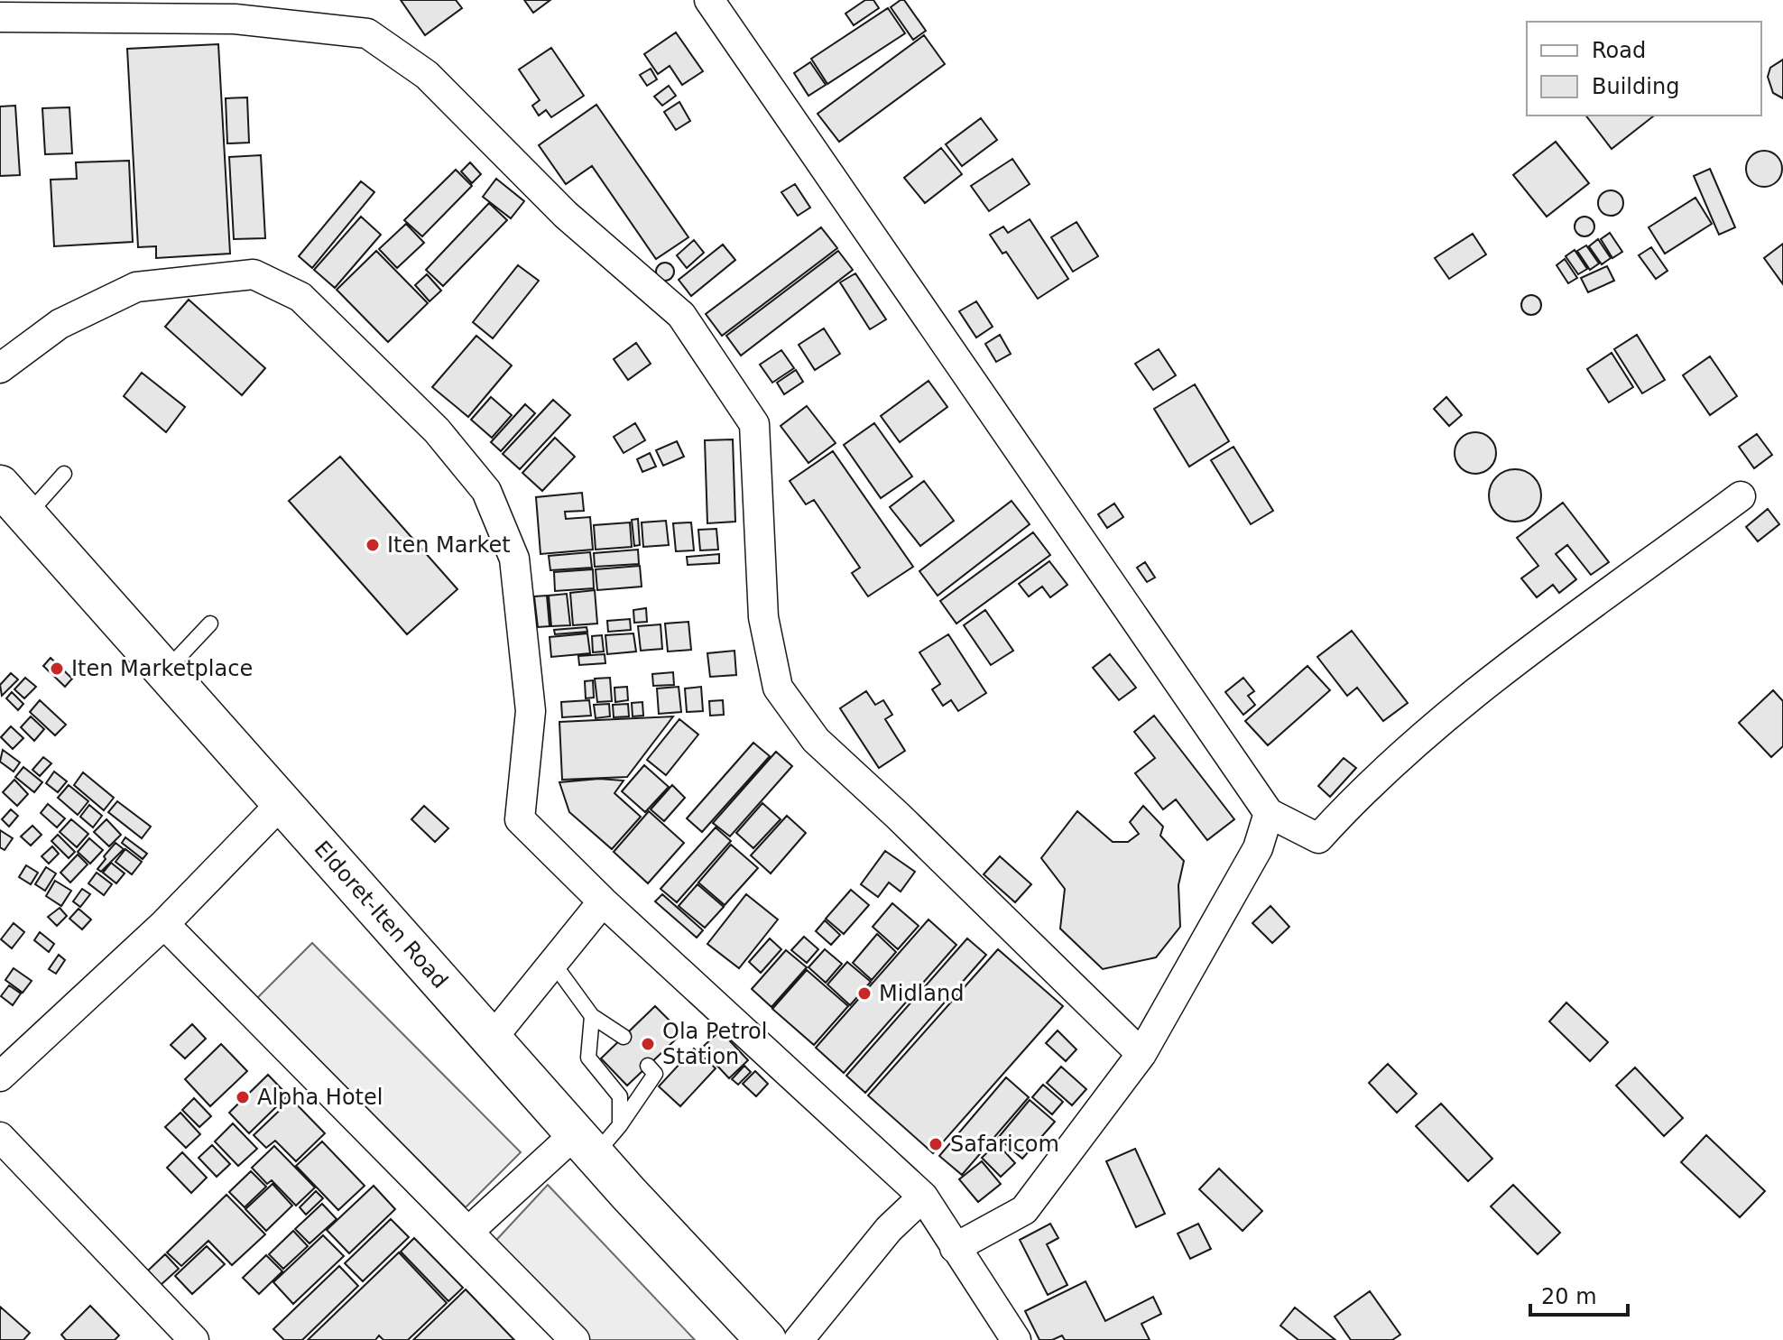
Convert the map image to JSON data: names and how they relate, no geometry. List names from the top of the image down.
{
  "streets": {
    "main road": ["Eldoret-Iten Road"]
  },
  "places": [
    "Iten Market",
    "Iten Marketplace",
    "Midland",
    "Ola Petrol Station",
    "Alpha Hotel",
    "Safaricom"
  ],
  "legend": ["Road", "Building"],
  "scale_bar": "20 m"
}
